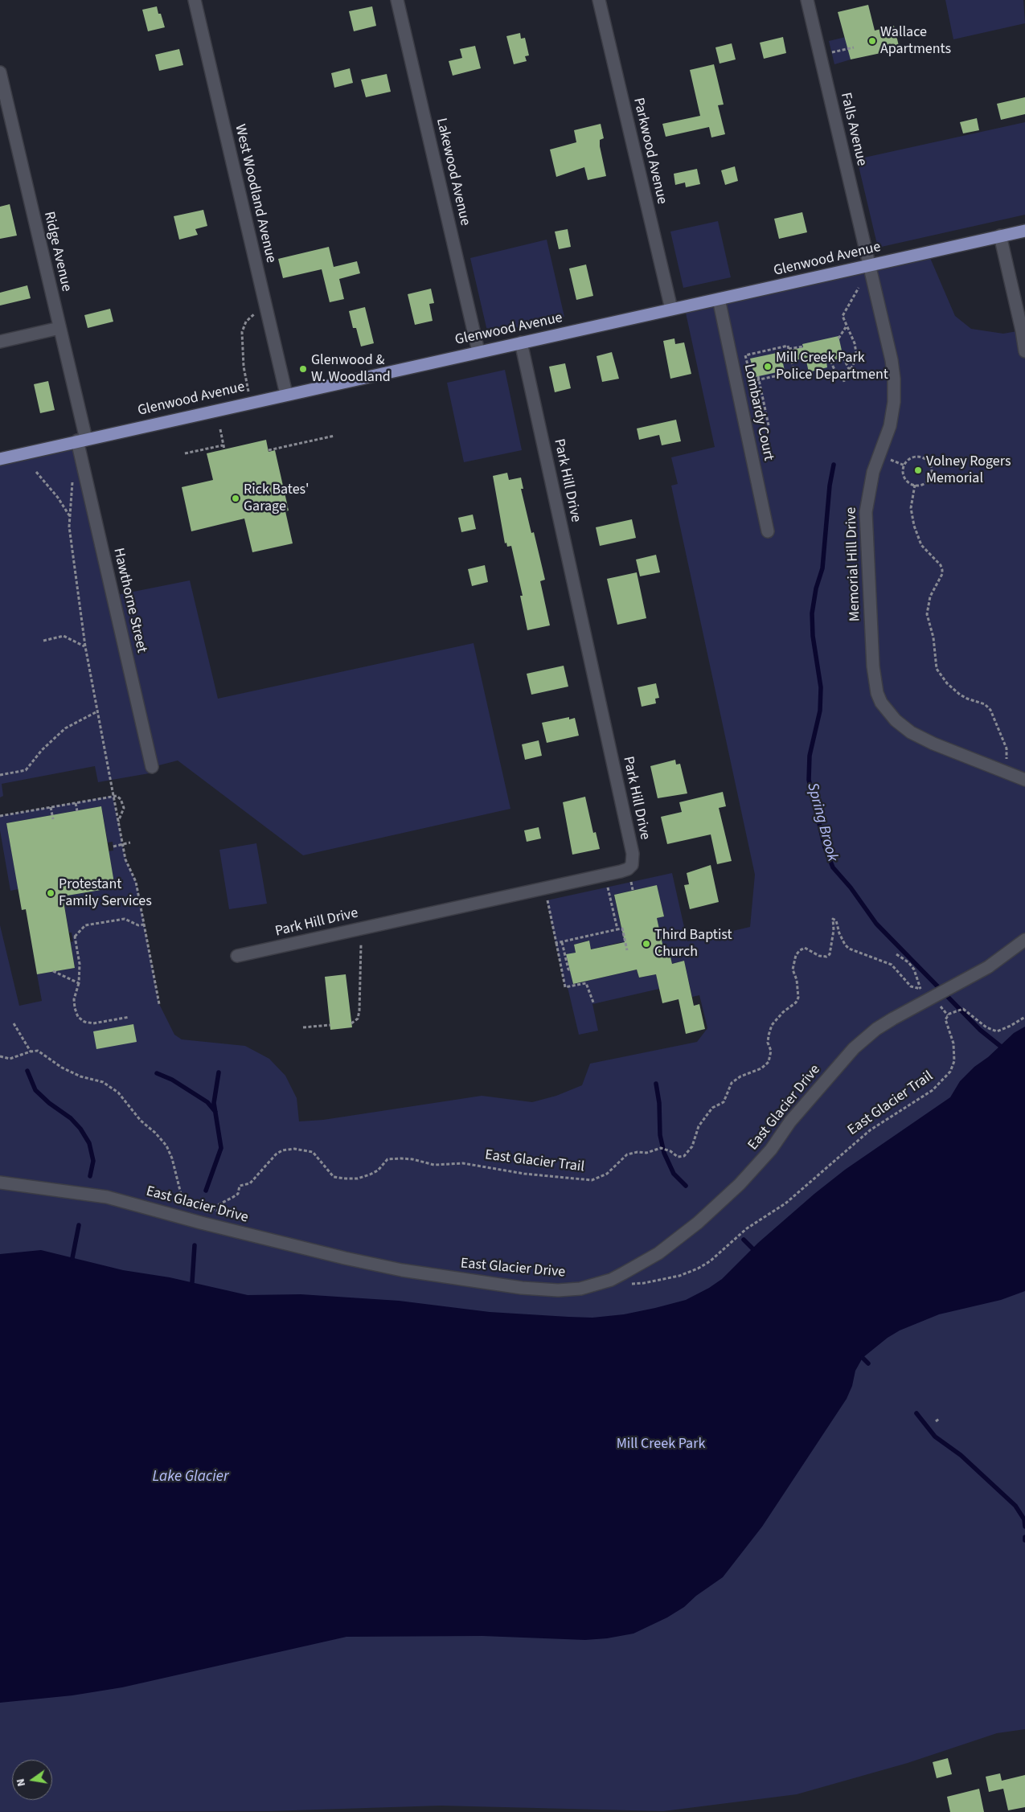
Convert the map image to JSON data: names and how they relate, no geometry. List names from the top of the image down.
{
  "streets": {
    "main road": ["Glenwood Avenue"],
    "street": [
      "Falls Avenue",
      "Parkwood Avenue",
      "Lakewood Avenue",
      "West Woodland Avenue",
      "Ridge Avenue",
      "Lombardy Court",
      "Park Hill Drive",
      "Memorial Hill Drive",
      "Hawthorne Street",
      "East Glacier Drive"
    ],
    "path": ["East Glacier Trail"]
  },
  "crossings": [
    ["Falls Avenue", "Glenwood Avenue"],
    ["Falls Avenue", "Memorial Hill Drive"],
    ["Parkwood Avenue", "Glenwood Avenue"],
    ["Lakewood Avenue", "Glenwood Avenue"],
    ["West Woodland Avenue", "Glenwood Avenue"],
    ["Ridge Avenue", "Glenwood Avenue"],
    ["Ridge Avenue", "Hawthorne Street"],
    ["Glenwood Avenue", "Lombardy Court"],
    ["Glenwood Avenue", "Park Hill Drive"],
    ["Glenwood Avenue", "Memorial Hill Drive"],
    ["Glenwood Avenue", "Hawthorne Street"],
    ["East Glacier Trail", "East Glacier Drive"]
  ],
  "water": ["Spring Brook", "Lake Glacier"],
  "parks": ["Mill Creek Park"],
  "places": [
    "Wallace Apartments",
    "Mill Creek Park Police Department",
    "Glenwood & W. Woodland",
    "Volney Rogers Memorial",
    "Rick Bates' Garage",
    "Protestant Family Services",
    "Third Baptist Church"
  ],
  "north": "left"
}
